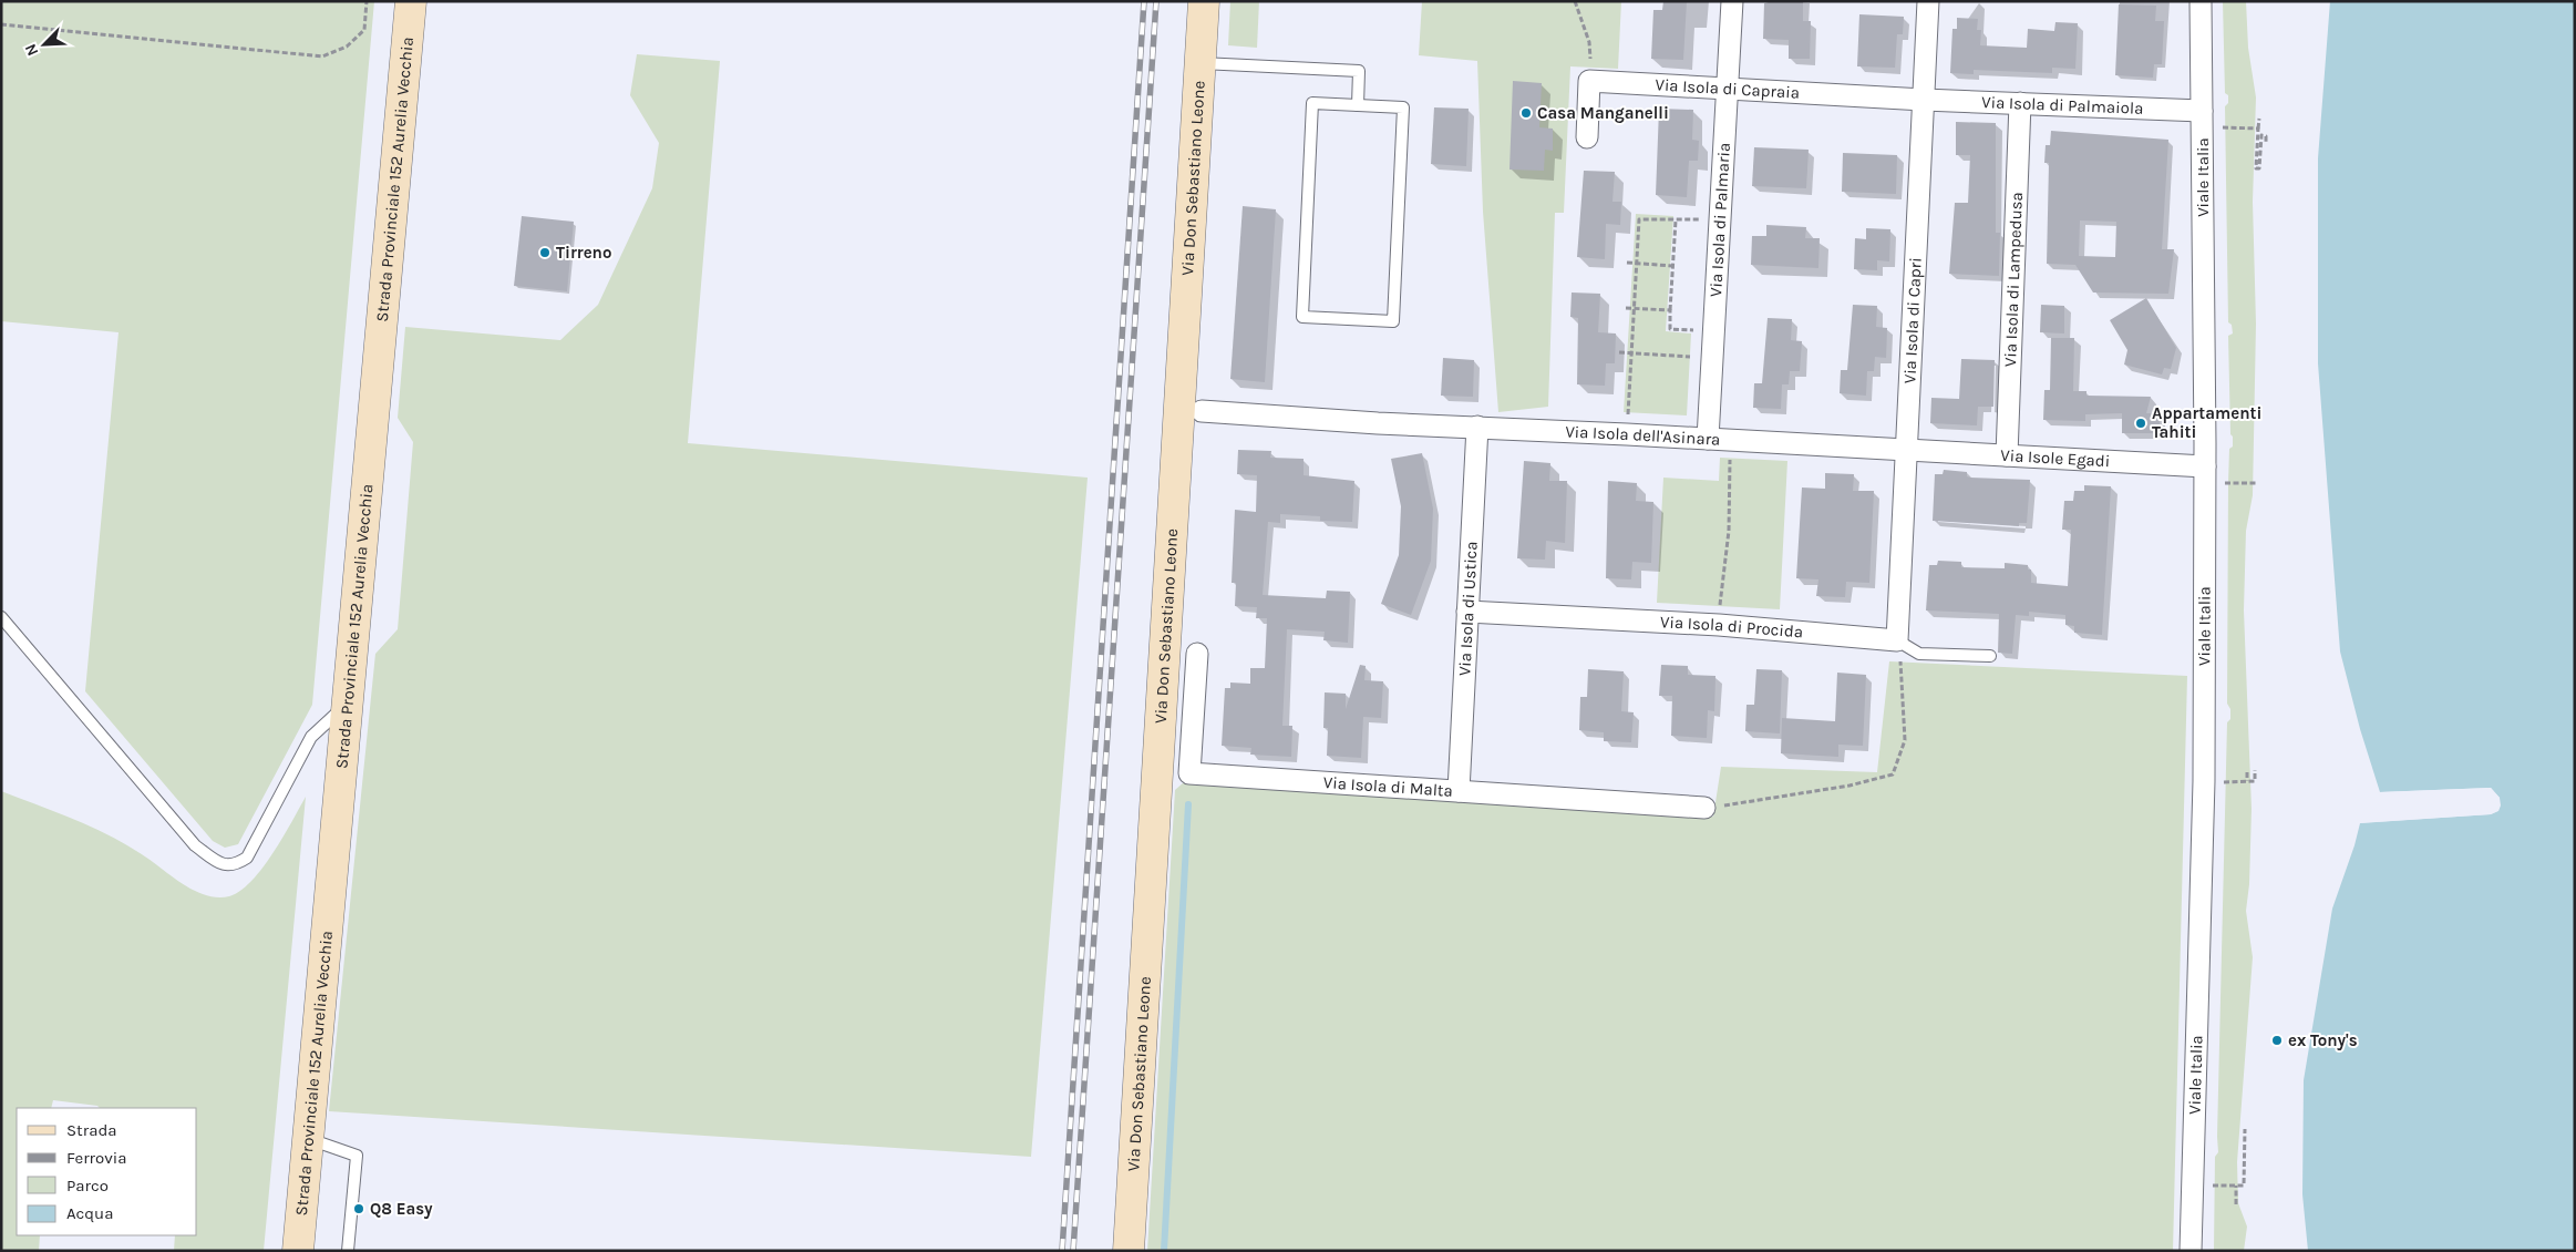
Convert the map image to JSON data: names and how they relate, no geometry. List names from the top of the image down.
{
  "streets": {
    "main road": ["Via Don Sebastiano Leone", "Strada Provinciale 152 Aurelia Vecchia"],
    "street": [
      "Via Isola di Capraia",
      "Via Isola di Palmaiola",
      "Viale Italia",
      "Via Isola di Palmaria",
      "Via Isola di Lampedusa",
      "Via Isola di Capri",
      "Via Isola dell'Asinara",
      "Via Isole Egadi",
      "Via Isola di Ustica",
      "Via Isola di Procida",
      "Via Isola di Malta"
    ]
  },
  "crossings": [
    ["Via Isola di Capraia", "Via Isola di Palmaiola"],
    ["Via Isola di Capraia", "Via Isola di Palmaria"],
    ["Via Isola di Capraia", "Via Isola di Capri"],
    ["Via Isola di Palmaiola", "Viale Italia"],
    ["Via Isola di Palmaiola", "Via Isola di Lampedusa"],
    ["Via Isola di Palmaiola", "Via Isola di Capri"],
    ["Viale Italia", "Via Isole Egadi"],
    ["Via Isola di Palmaria", "Via Isola dell'Asinara"],
    ["Via Isola di Lampedusa", "Via Isole Egadi"],
    ["Via Isola di Capri", "Via Isola dell'Asinara"],
    ["Via Isola di Capri", "Via Isole Egadi"],
    ["Via Isola di Capri", "Via Isola di Procida"],
    ["Via Isola dell'Asinara", "Via Isole Egadi"],
    ["Via Isola dell'Asinara", "Via Isola di Ustica"],
    ["Via Isola di Ustica", "Via Isola di Procida"],
    ["Via Isola di Ustica", "Via Isola di Malta"]
  ],
  "places": [
    "Casa Manganelli",
    "Tirreno",
    "Appartamenti Tahiti",
    "ex Tony's",
    "Q8 Easy"
  ],
  "legend": [
    "Strada",
    "Ferrovia",
    "Parco",
    "Acqua"
  ],
  "north": "bottom left"
}
